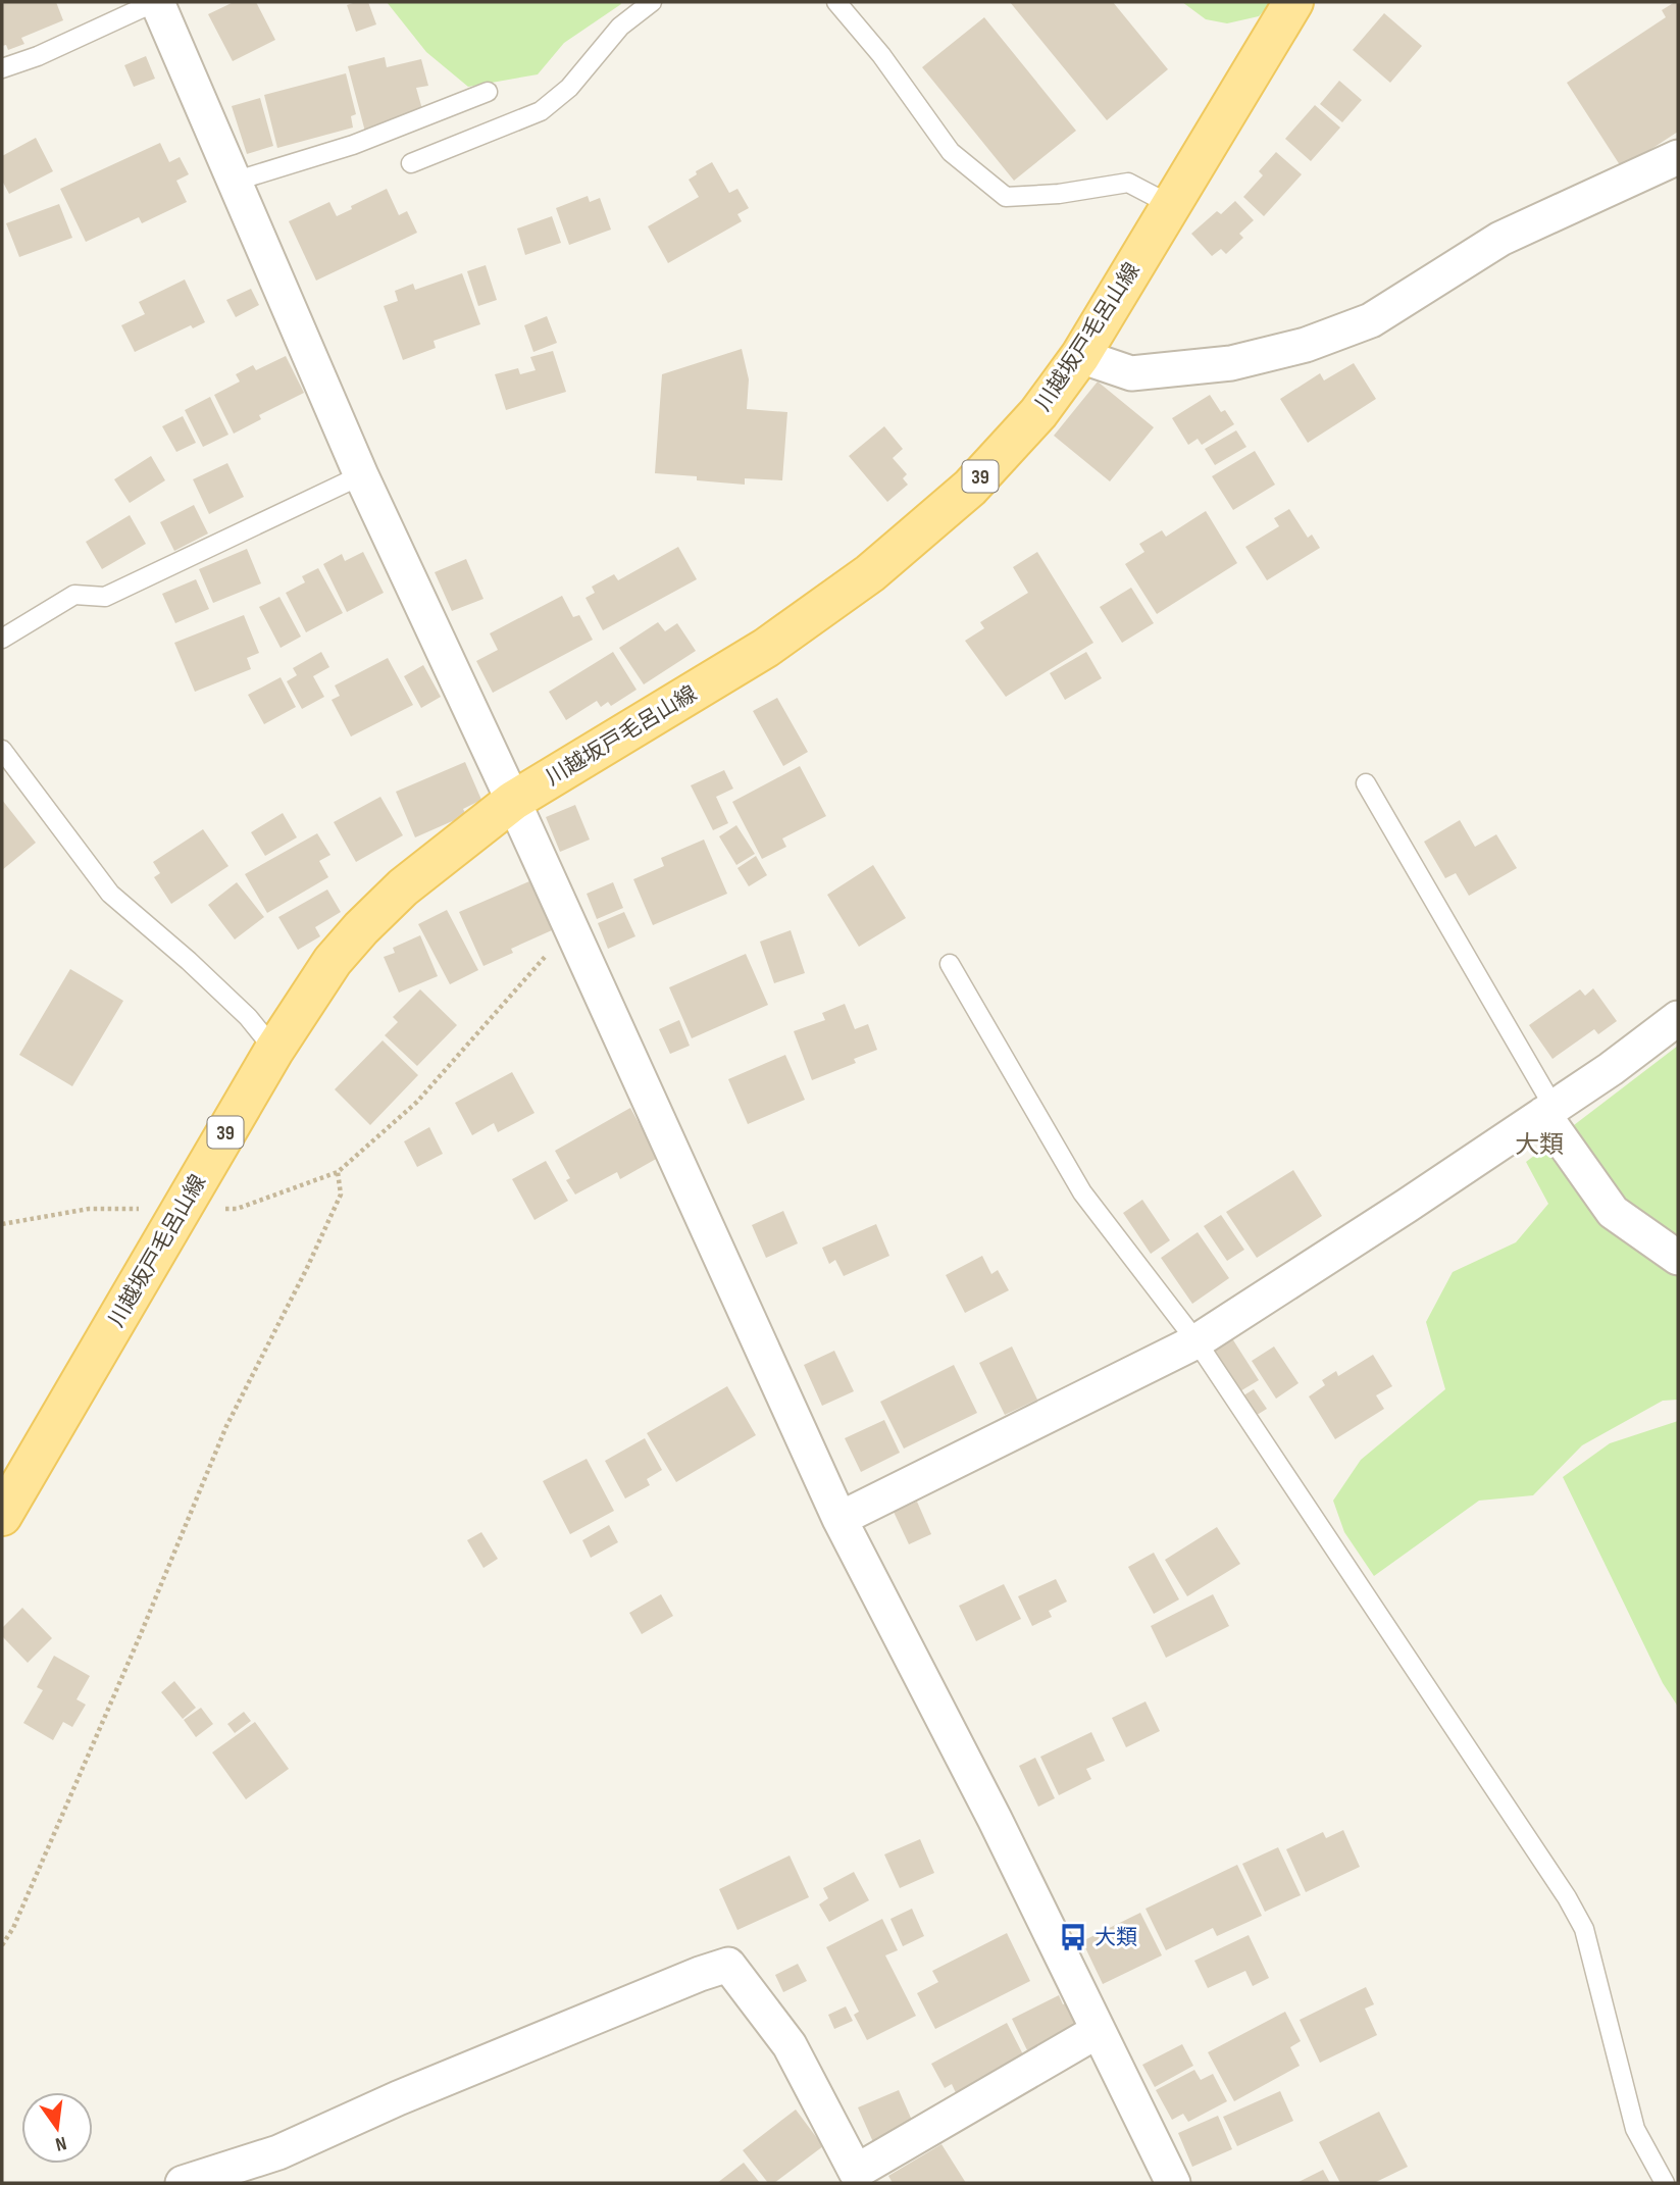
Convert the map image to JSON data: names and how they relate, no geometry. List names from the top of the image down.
{
  "streets": {
    "main road": ["川越坂戸毛呂山線", "39"]
  },
  "districts": ["大類"],
  "places": {
    "bus stop": ["大類"]
  },
  "north": "bottom"
}
